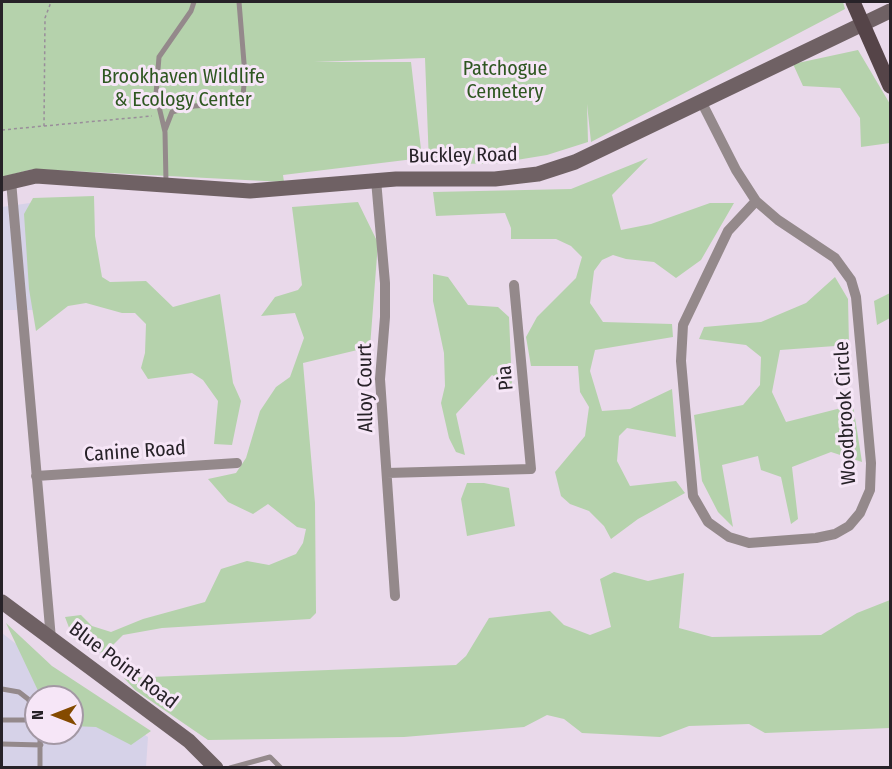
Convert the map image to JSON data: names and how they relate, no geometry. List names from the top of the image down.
{
  "streets": {
    "street": [
      "Buckley Road",
      "Pia",
      "Alloy Court",
      "Woodbrook Circle",
      "Canine Road",
      "Blue Point Road"
    ]
  },
  "crossings": [
    ["Buckley Road", "Alloy Court"],
    ["Buckley Road", "Woodbrook Circle"],
    ["Pia", "Alloy Court"]
  ],
  "parks": ["Patchogue Cemetery", "Brookhaven Wildlife & Ecology Center"],
  "north": "left"
}
